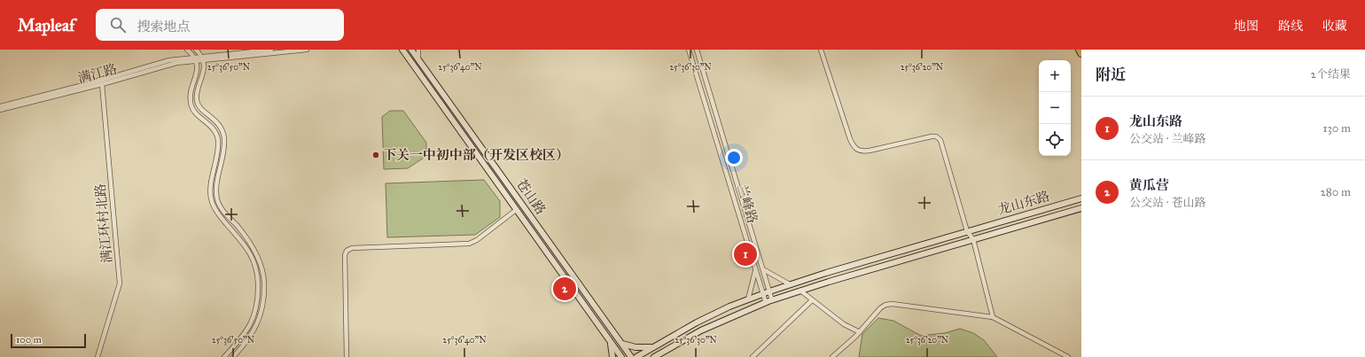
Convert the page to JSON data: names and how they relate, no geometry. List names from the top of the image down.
{
  "streets": {
    "street": [
      "满江路",
      "苍山路",
      "龙山东路",
      "兰峰路",
      "满江环村北路"
    ]
  },
  "crossings": [
    ["满江路", "满江环村北路"],
    ["龙山东路", "兰峰路"]
  ],
  "places": ["下关一中初中部（开发区校区）"],
  "scale_bar": "100 m",
  "page": {
    "header": "Mapleaf",
    "search": "搜索地点",
    "nav": ["地图", "路线", "收藏"],
    "heading": ["附近", "2个结果"],
    "map_buttons": ["+", "−"],
    "list": [
      {
        "mark": "1",
        "name": "龙山东路",
        "note": "公交站 · 兰峰路",
        "value": "130 m"
      },
      {
        "mark": "2",
        "name": "黄瓜营",
        "note": "公交站 · 苍山路",
        "value": "280 m"
      }
    ],
    "pins": ["1", "2"],
    "scale": "100 m"
  },
  "coordinates": [
    "25°36'50\"N",
    "25°36'40\"N",
    "25°36'30\"N",
    "25°36'20\"N"
  ]
}
